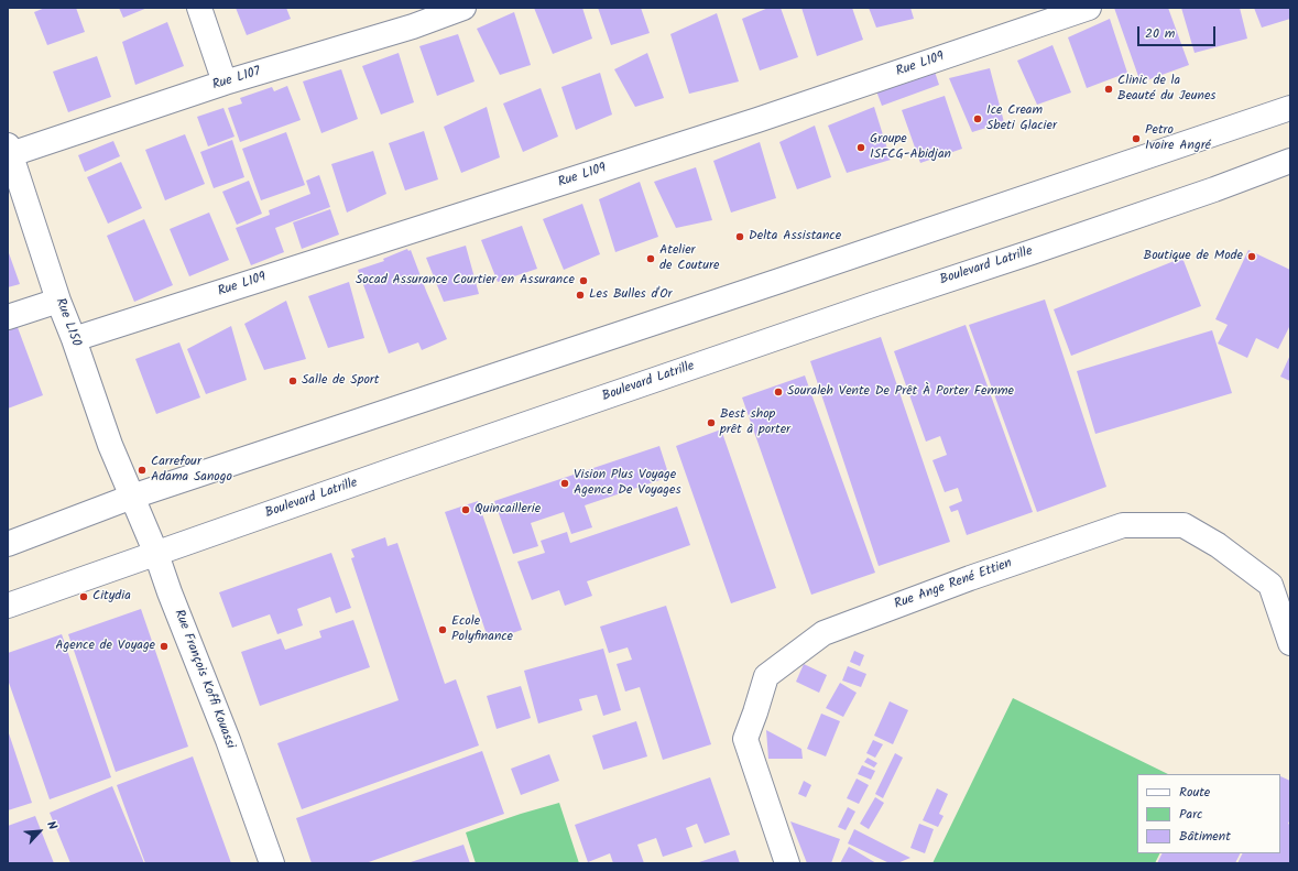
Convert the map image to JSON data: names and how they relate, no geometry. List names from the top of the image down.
{
  "streets": {
    "street": [
      "Rue L109",
      "Rue L107",
      "Boulevard Latrille",
      "Rue L150",
      "Rue Ange René Ettien",
      "Rue François Koffi Kouassi"
    ]
  },
  "crossings": [
    ["Rue L109", "Rue L150"],
    ["Rue L107", "Rue L150"],
    ["Boulevard Latrille", "Rue François Koffi Kouassi"],
    ["Rue L150", "Rue François Koffi Kouassi"]
  ],
  "places": [
    "Clinic de la Beauté du Jeunes",
    "Ice Cream Sbeti Glacier",
    "Petro Ivoire Angré",
    "Groupe ISFCG-Abidjan",
    "Delta Assistance",
    "Boutique de Mode",
    "Atelier de Couture",
    "Socad Assurance Courtier en Assurance",
    "Les Bulles d'Or",
    "Salle de Sport",
    "Souraleh Vente De Prêt À Porter Femme",
    "Best shop prêt à porter",
    "Carrefour Adama Sanogo",
    "Vision Plus Voyage Agence De Voyages",
    "Quincaillerie",
    "Citydia",
    "Ecole Polyfinance",
    "Agence de Voyage"
  ],
  "legend": ["Route", "Parc", "Bâtiment"],
  "scale_bar": "20 m",
  "north": "top right"
}
